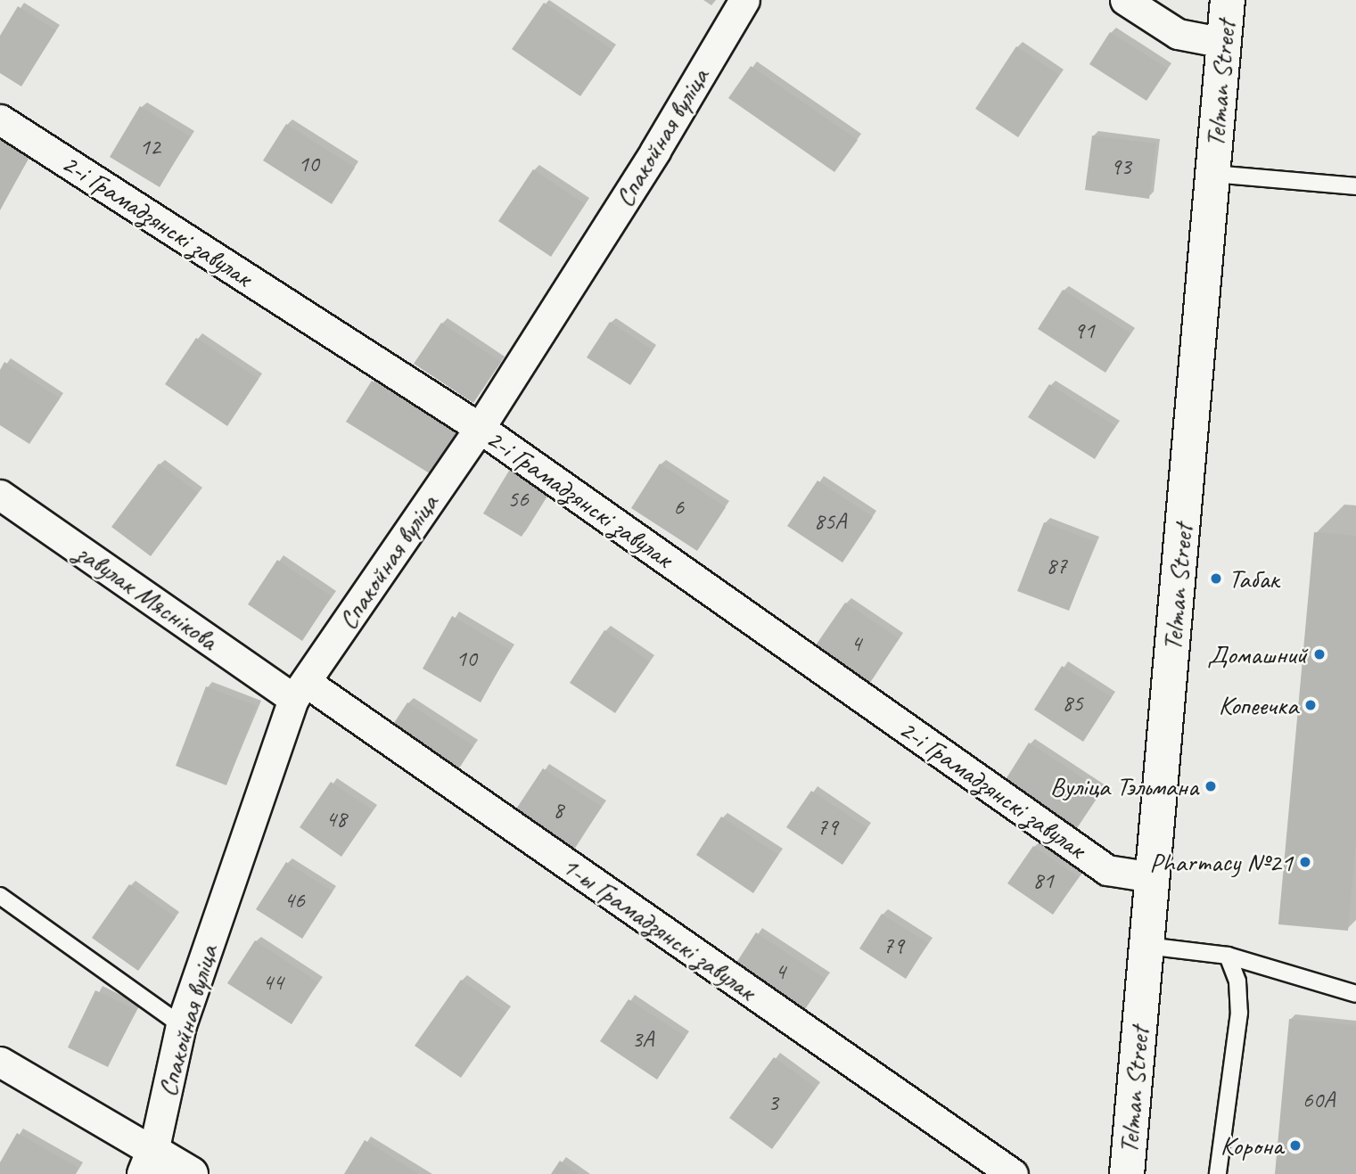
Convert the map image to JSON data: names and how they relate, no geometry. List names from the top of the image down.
{
  "streets": {
    "main road": ["Telman Street"],
    "street": [
      "Спакойная вуліца",
      "2-і Грамадзянскі завулак",
      "завулак Мяснікова",
      "1-ы Грамадзянскі завулак"
    ]
  },
  "crossings": [
    ["Telman Street", "2-і Грамадзянскі завулак"],
    ["Спакойная вуліца", "2-і Грамадзянскі завулак"],
    ["Спакойная вуліца", "завулак Мяснікова"],
    ["Спакойная вуліца", "1-ы Грамадзянскі завулак"],
    ["завулак Мяснікова", "1-ы Грамадзянскі завулак"]
  ],
  "places": [
    "Табак",
    "Домашний",
    "Копеечка",
    "Вуліца Тэльмана",
    "Pharmacy №21",
    "Корона"
  ],
  "house_numbers": [
    "12",
    "10",
    "93",
    "91",
    "56",
    "6",
    "85А",
    "87",
    "4",
    "10",
    "85",
    "8",
    "48",
    "79",
    "81",
    "46",
    "79",
    "4",
    "44",
    "3А",
    "60А",
    "3"
  ]
}
